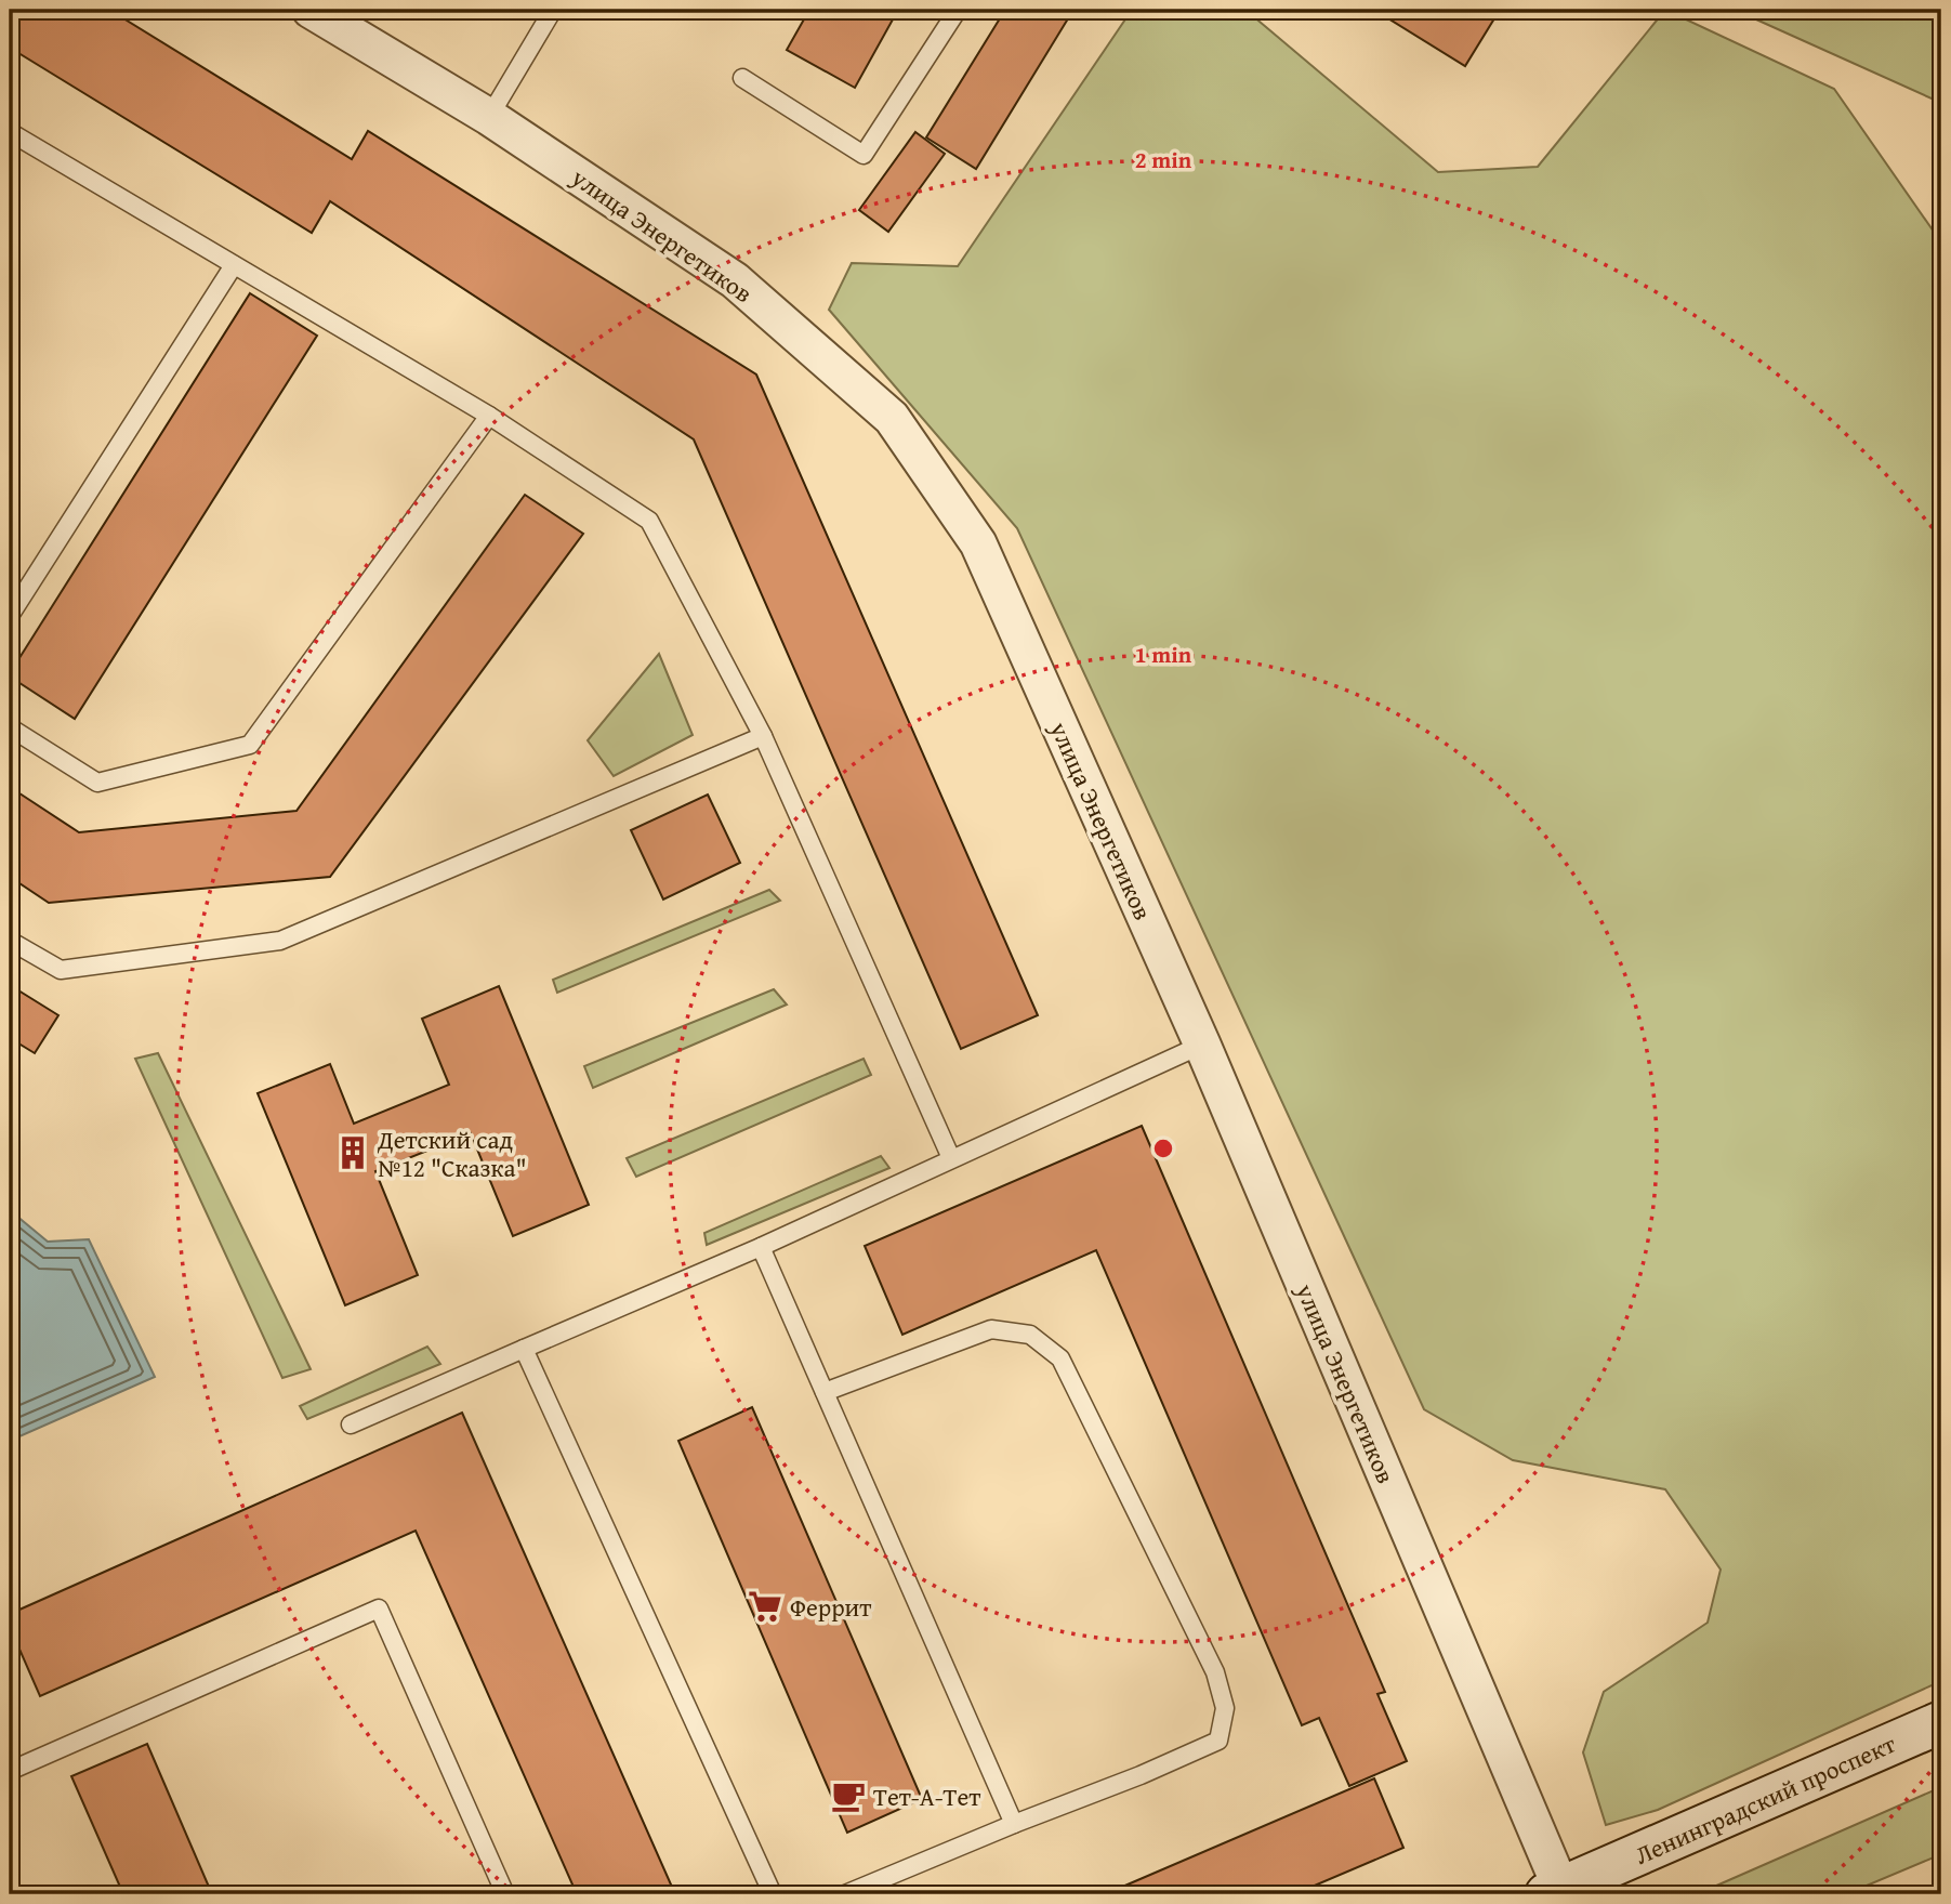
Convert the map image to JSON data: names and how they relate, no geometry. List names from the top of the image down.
{
  "streets": {
    "street": ["улица Энергетиков", "Ленинградский проспект"]
  },
  "crossings": [
    ["улица Энергетиков", "Ленинградский проспект"]
  ],
  "places": {
    "building": ["Детский сад №12 \"Сказка\""],
    "supermarket": ["Феррит"],
    "cafe": ["Тет-А-Тет"]
  },
  "rings": ["2 min", "1 min"]
}
